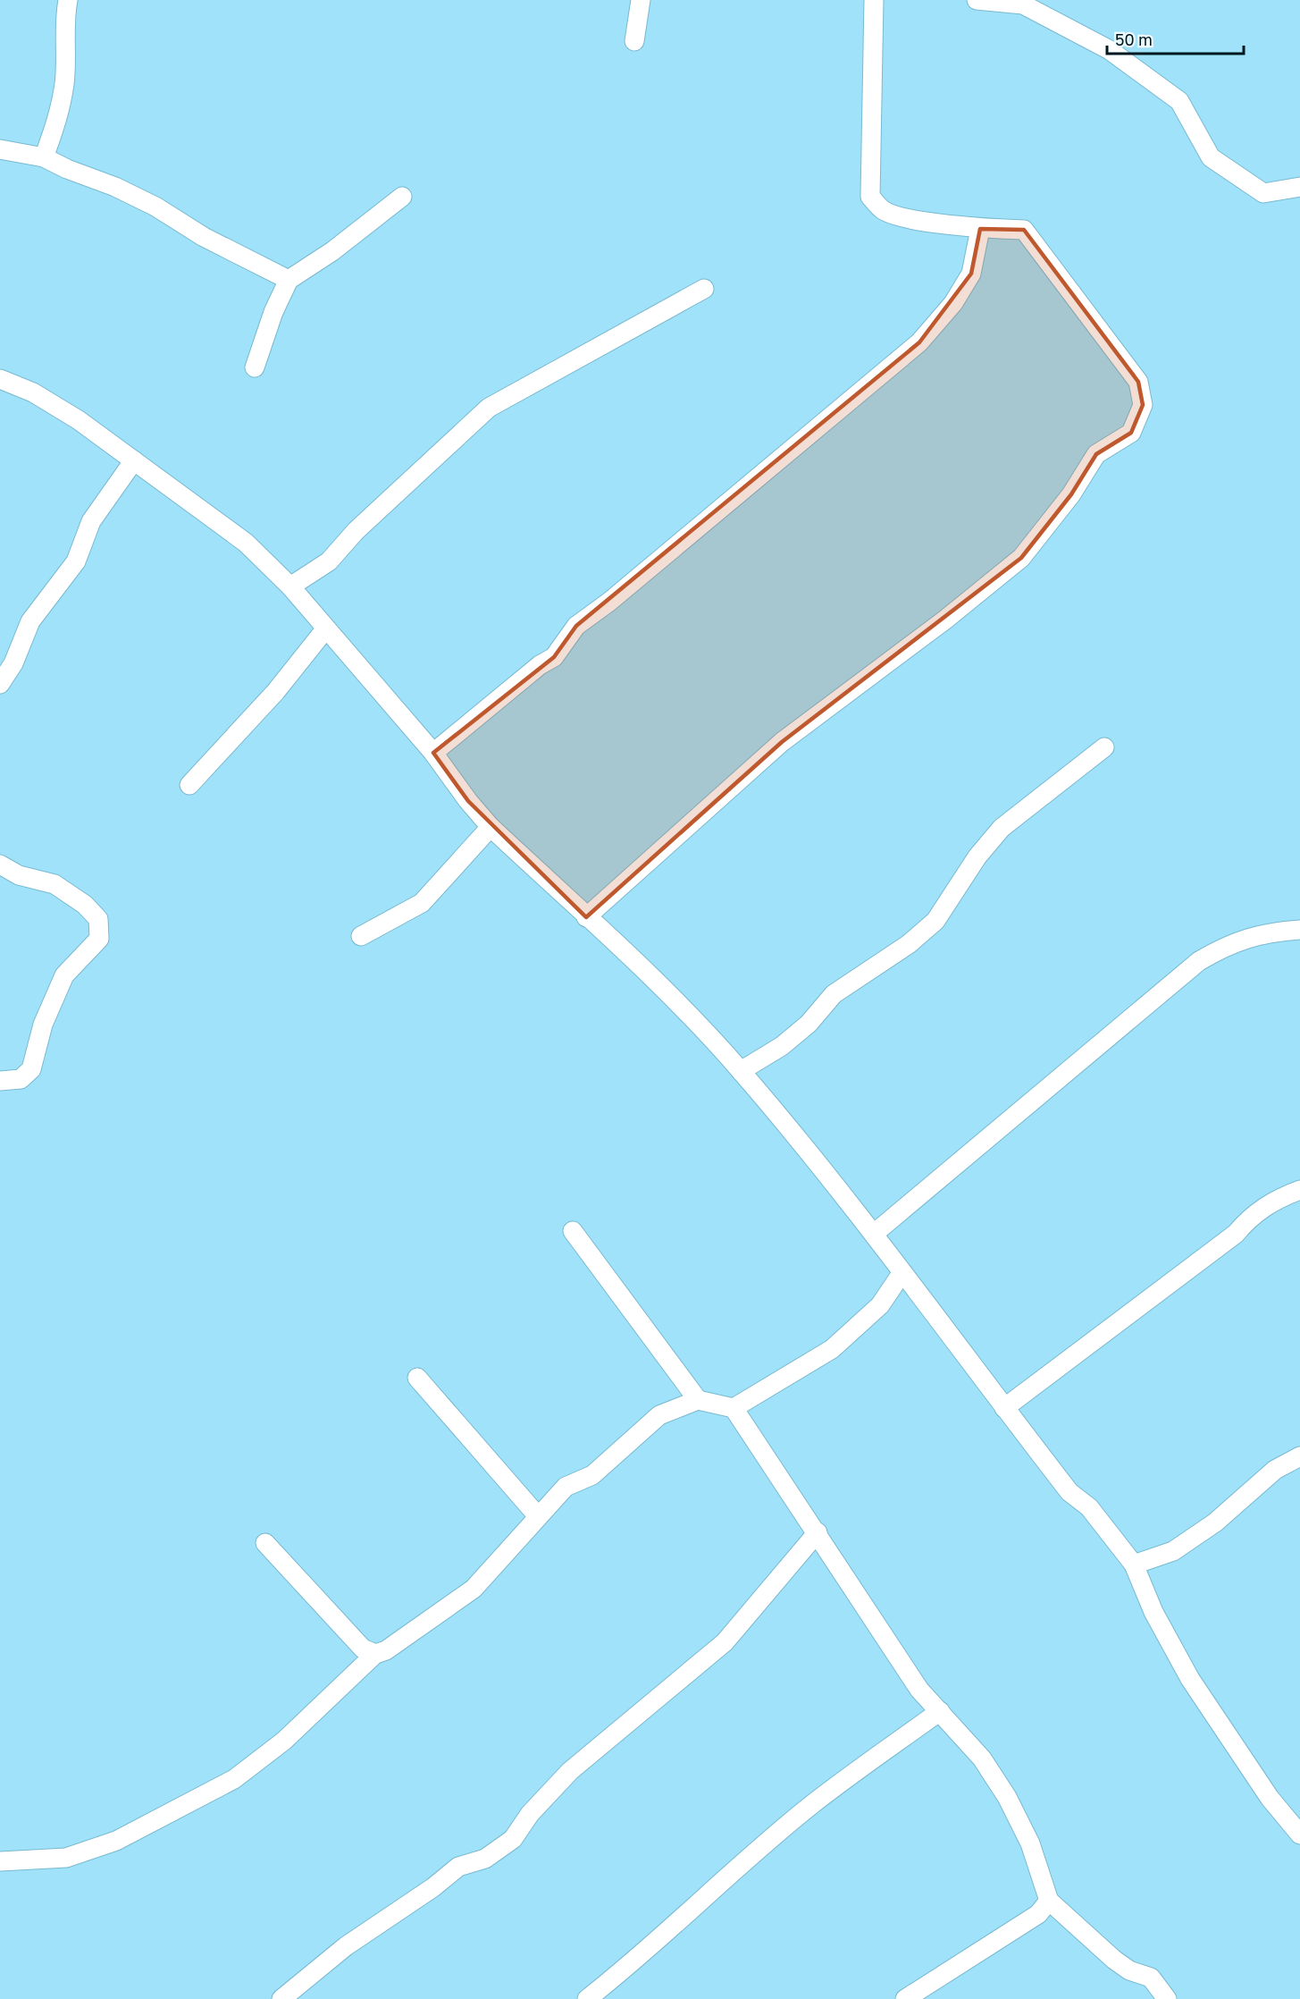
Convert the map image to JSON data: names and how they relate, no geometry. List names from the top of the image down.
{
  "scale_bar": "50 m"
}
